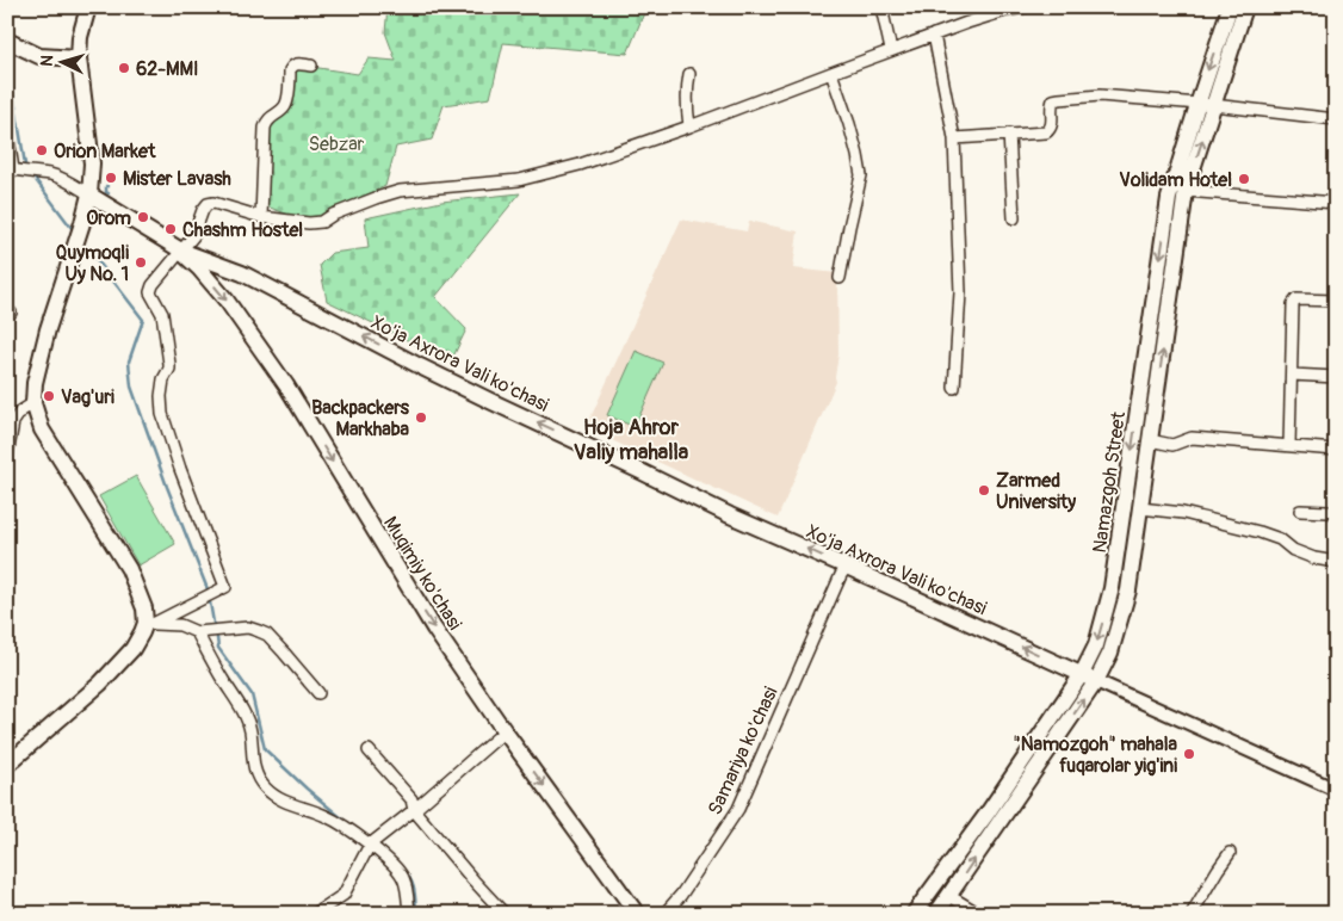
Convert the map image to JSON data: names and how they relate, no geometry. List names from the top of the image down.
{
  "streets": {
    "main road": ["Xo'ja Axrora Vali ko'chasi", "Namazgoh Street", "Muqimiy ko'chasi"],
    "street": ["Samariya ko'chasi"]
  },
  "crossings": [
    ["Xo'ja Axrora Vali ko'chasi", "Namazgoh Street"],
    ["Xo'ja Axrora Vali ko'chasi", "Muqimiy ko'chasi"],
    ["Xo'ja Axrora Vali ko'chasi", "Samariya ko'chasi"]
  ],
  "one_way": ["Xo'ja Axrora Vali ko'chasi", "Muqimiy ko'chasi"],
  "districts": ["Hoja Ahror Valiy mahalla"],
  "parks": ["Sebzar"],
  "places": [
    "62-MMI",
    "Orion Market",
    "Mister Lavash",
    "Volidam Hotel",
    "Orom",
    "Chashm Hostel",
    "Quymoqli Uy No. 1",
    "Vag'uri",
    "Backpackers Markhaba",
    "Zarmed University",
    "\"Namozgoh\" mahala fuqarolar yig'ini"
  ],
  "north": "left"
}
